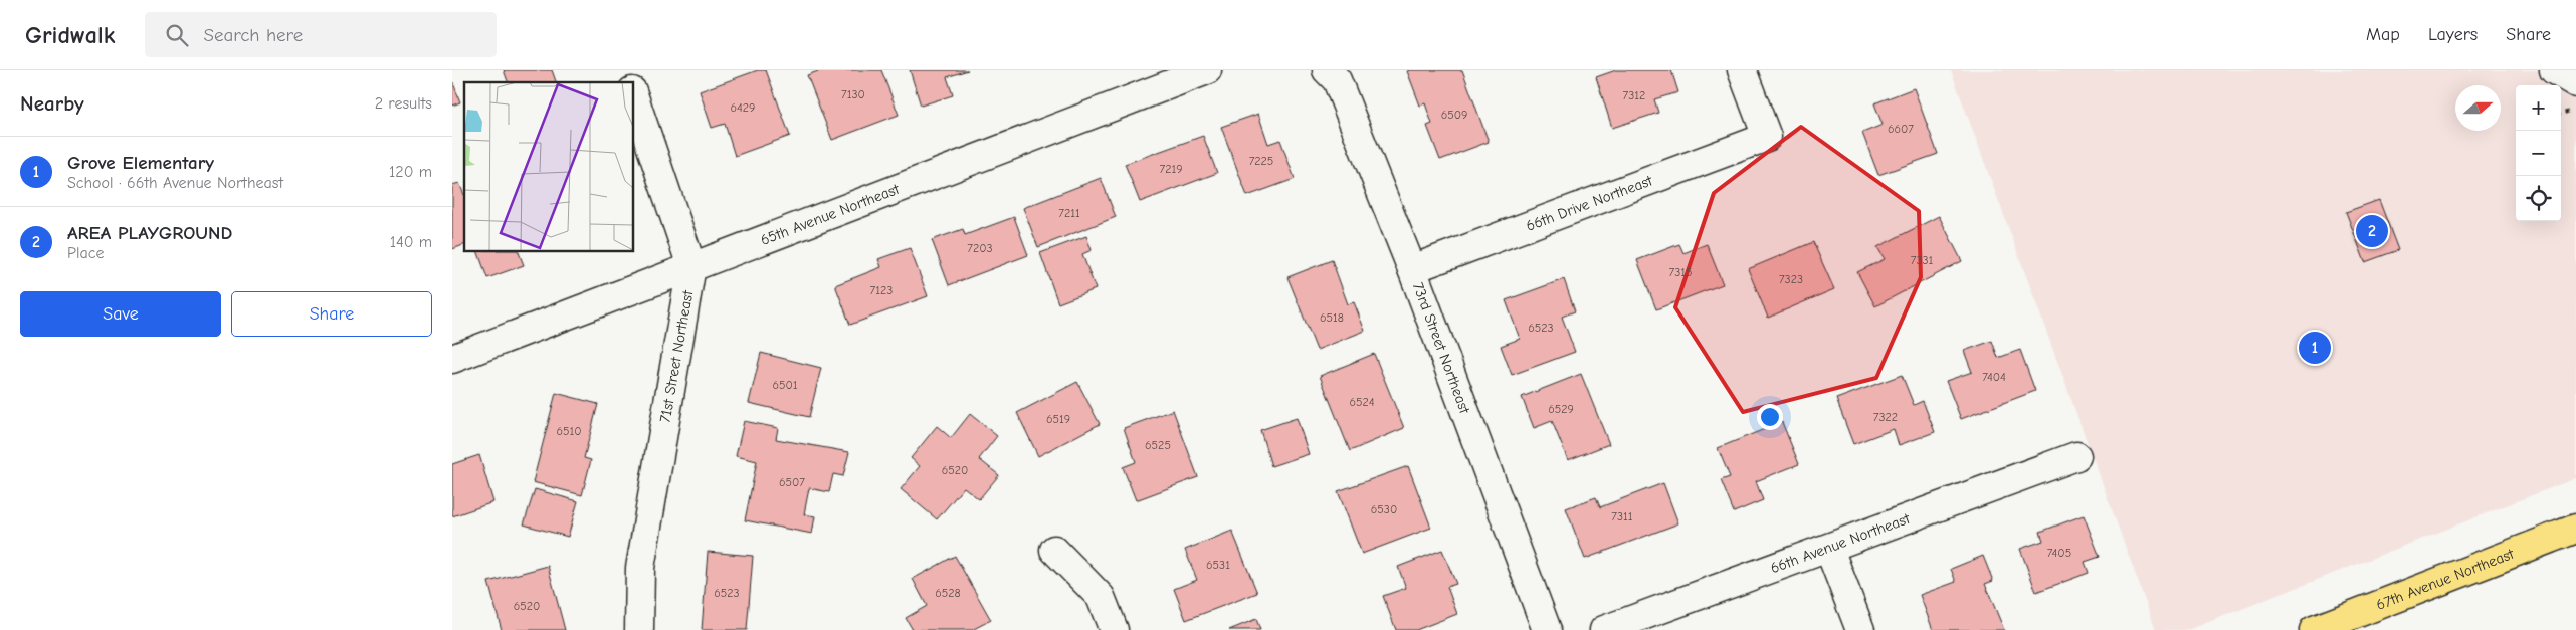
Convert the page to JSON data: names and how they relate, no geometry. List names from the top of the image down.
{
  "streets": {
    "main road": ["67th Avenue Northeast"],
    "street": [
      "66th Drive Northeast",
      "65th Avenue Northeast",
      "73rd Street Northeast",
      "71st Street Northeast",
      "66th Avenue Northeast"
    ]
  },
  "crossings": [
    ["66th Drive Northeast", "73rd Street Northeast"],
    ["65th Avenue Northeast", "71st Street Northeast"]
  ],
  "house_numbers": [
    "7130",
    "7312",
    "6429",
    "6509",
    "6607",
    "7225",
    "7219",
    "7211",
    "7203",
    "7331",
    "7315",
    "7323",
    "7123",
    "6518",
    "6523",
    "7404",
    "6501",
    "6524",
    "6529",
    "7322",
    "6519",
    "6510",
    "6525",
    "6520",
    "6507",
    "6530",
    "7311",
    "7405",
    "6531",
    "6523",
    "6528",
    "6520"
  ],
  "north": "right",
  "page": {
    "header": "Gridwalk",
    "search": "Search here",
    "nav": ["Map", "Layers", "Share"],
    "heading": ["Nearby", "2 results"],
    "map_buttons": ["+", "−"],
    "list": [
      {
        "mark": "1",
        "name": "Grove Elementary",
        "note": "School · 66th Avenue Northeast",
        "value": "120 m"
      },
      {
        "mark": "2",
        "name": "AREA PLAYGROUND",
        "note": "Place",
        "value": "140 m"
      }
    ],
    "pins": ["2", "1"],
    "buttons": ["Save", "Share"]
  }
}
